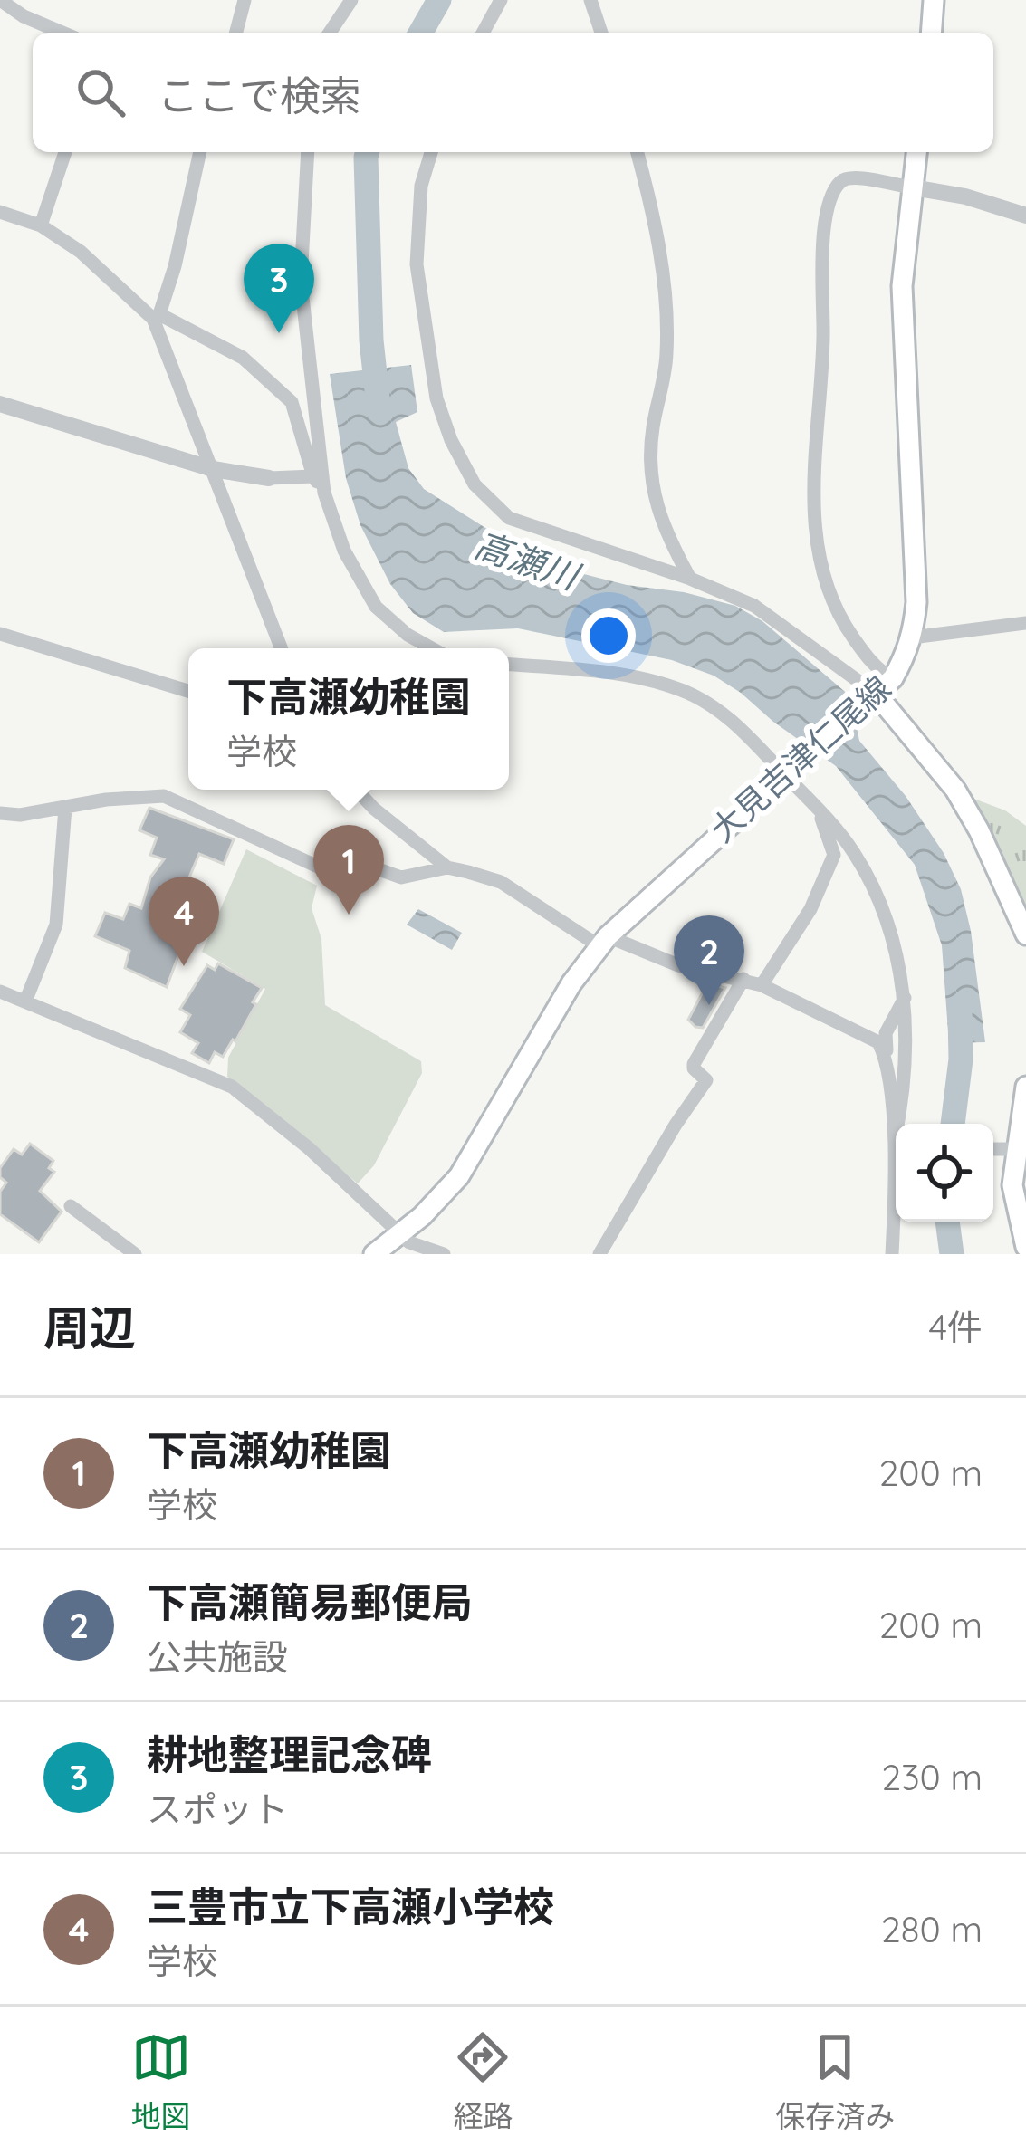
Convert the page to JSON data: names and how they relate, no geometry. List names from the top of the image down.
{
  "streets": {
    "main road": ["大見吉津仁尾線"]
  },
  "water": ["高瀬川"],
  "page": {
    "search": "ここで検索",
    "pins": [
      "3",
      "1",
      "4",
      "2"
    ],
    "popup": ["下高瀬幼稚園", "学校"],
    "heading": ["周辺", "4件"],
    "list": [
      {
        "mark": "1",
        "name": "下高瀬幼稚園",
        "note": "学校",
        "value": "200 m"
      },
      {
        "mark": "2",
        "name": "下高瀬簡易郵便局",
        "note": "公共施設",
        "value": "200 m"
      },
      {
        "mark": "3",
        "name": "耕地整理記念碑",
        "note": "スポット",
        "value": "230 m"
      },
      {
        "mark": "4",
        "name": "三豊市立下高瀬小学校",
        "note": "学校",
        "value": "280 m"
      }
    ],
    "nav": ["地図", "経路", "保存済み"]
  }
}
